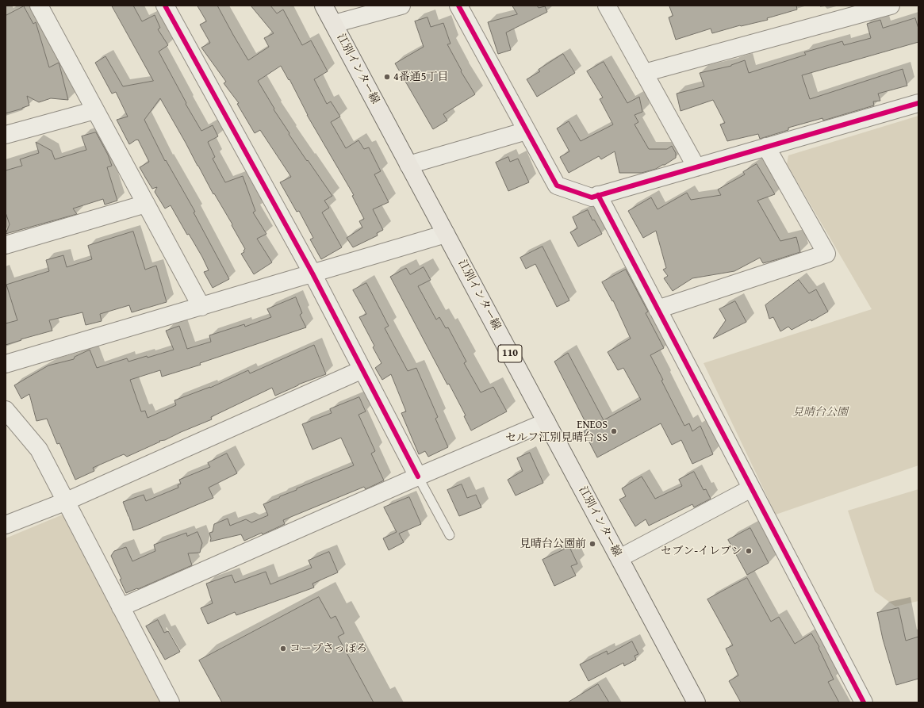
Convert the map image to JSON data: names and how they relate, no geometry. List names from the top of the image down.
{
  "streets": {
    "main road": ["江別インター線", "110"]
  },
  "parks": ["見晴台公園"],
  "places": [
    "4番通5丁目",
    "ENEOS セルフ江別見晴台 SS",
    "見晴台公園前",
    "セブン-イレブン",
    "コープさっぽろ"
  ]
}
